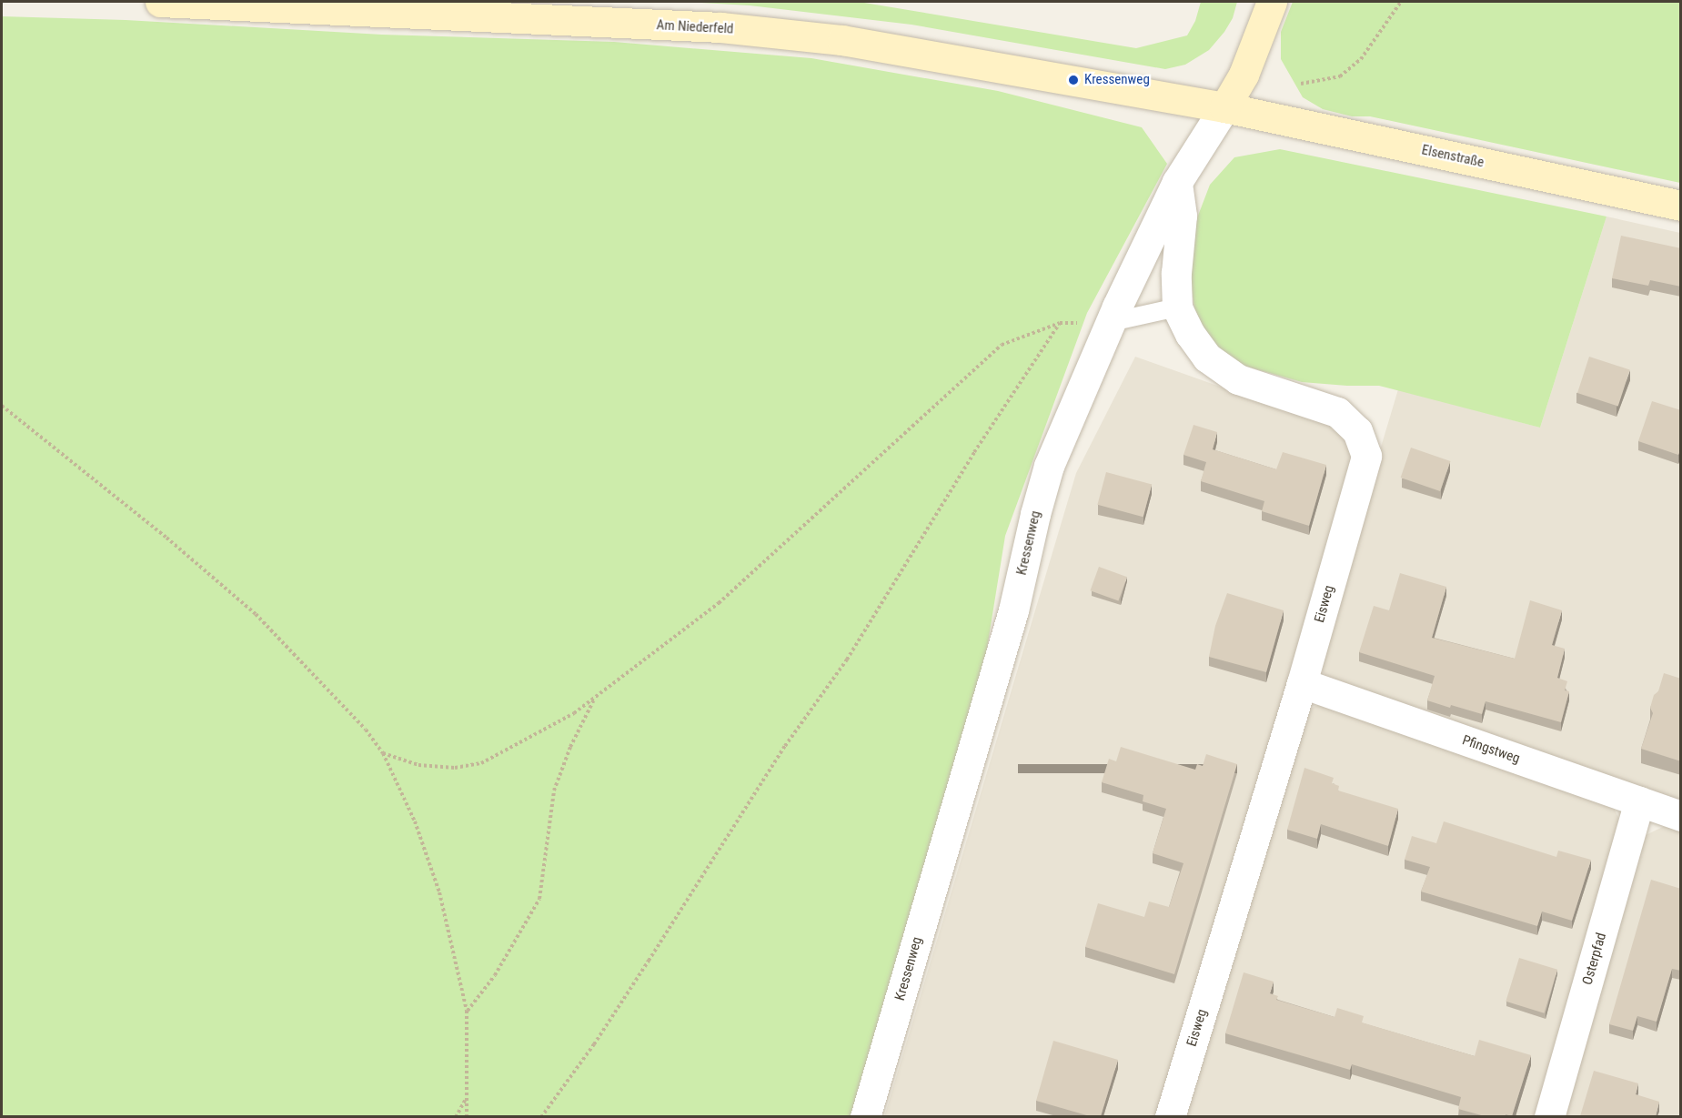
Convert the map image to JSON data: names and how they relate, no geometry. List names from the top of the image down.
{
  "streets": {
    "street": [
      "Am Niederfeld",
      "Elsenstraße",
      "Kressenweg",
      "Eisweg",
      "Pfingstweg",
      "Osterpfad"
    ]
  },
  "crossings": [
    ["Am Niederfeld", "Elsenstraße"],
    ["Am Niederfeld", "Kressenweg"],
    ["Elsenstraße", "Kressenweg"],
    ["Kressenweg", "Eisweg"],
    ["Eisweg", "Pfingstweg"],
    ["Pfingstweg", "Osterpfad"]
  ],
  "places": ["Kressenweg"]
}
